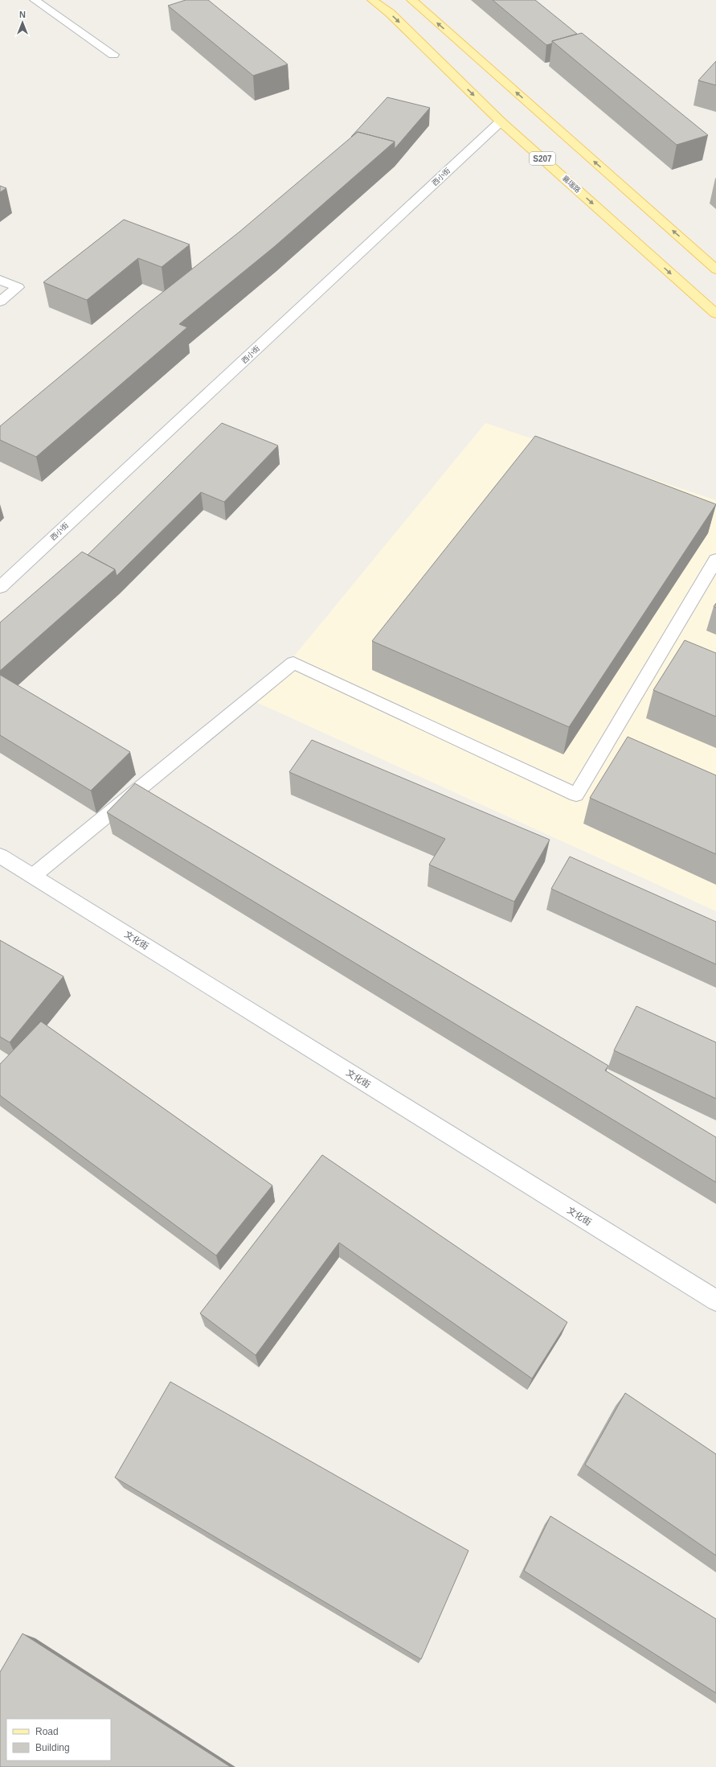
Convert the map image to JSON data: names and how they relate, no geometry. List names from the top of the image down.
{
  "streets": {
    "main road": ["S207", "襄瑞路"],
    "street": ["西小街", "文化街"]
  },
  "crossings": [
    ["西小街", "襄瑞路"]
  ],
  "legend": ["Road", "Building"],
  "north": "top"
}
